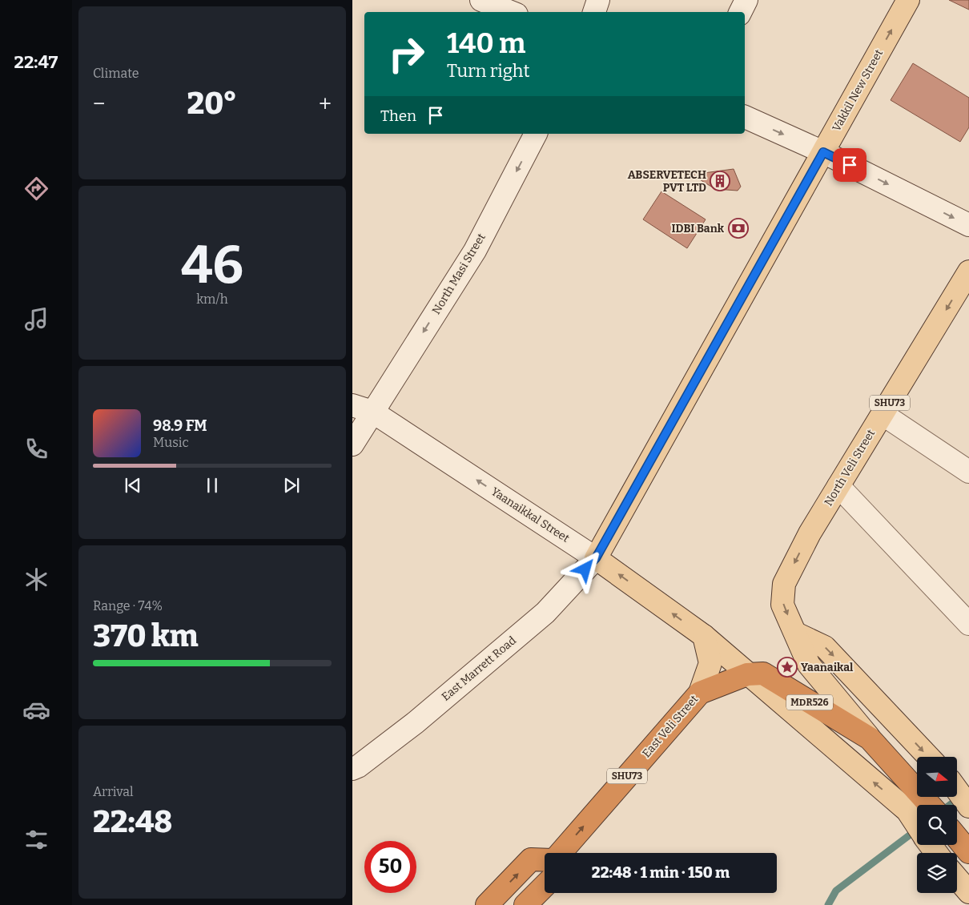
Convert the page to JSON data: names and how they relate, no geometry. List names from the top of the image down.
{
  "streets": {
    "highway": ["SHU73", "MDR526", "East Veli Street"],
    "main road": [
      "Vakkil New Street",
      "North Masi Street",
      "North Veli Street",
      "Yaanaikkal Street",
      "East Marrett Road"
    ]
  },
  "crossings": [
    ["Vakkil New Street", "Yaanaikkal Street"],
    ["Vakkil New Street", "East Marrett Road"],
    ["North Masi Street", "Yaanaikkal Street"],
    ["North Veli Street", "MDR526"],
    ["Yaanaikkal Street", "East Marrett Road"],
    ["Yaanaikkal Street", "MDR526"],
    ["Yaanaikkal Street", "East Veli Street"],
    ["MDR526", "East Veli Street"]
  ],
  "one_way": ["North Masi Street", "North Veli Street", "East Veli Street"],
  "places": {
    "building": ["ABSERVETECH PVT LTD"],
    "bank": ["IDBI Bank"],
    "place": ["Yaanaikal"]
  },
  "north": "right",
  "page": {
    "tabs": "22:47",
    "tile": [
      "Climate",
      ["46", "km/h"],
      ["Range · 74%", "370 km"],
      ["Arrival", "22:48"]
    ],
    "turn": ["140 m", "Turn right"],
    "heat": ["−", "20°", "+"],
    "then": "Then",
    "song": ["98.9 FM", "Music"],
    "limit": "50",
    "trip": "22:48 · 1 min · 150 m"
  }
}
